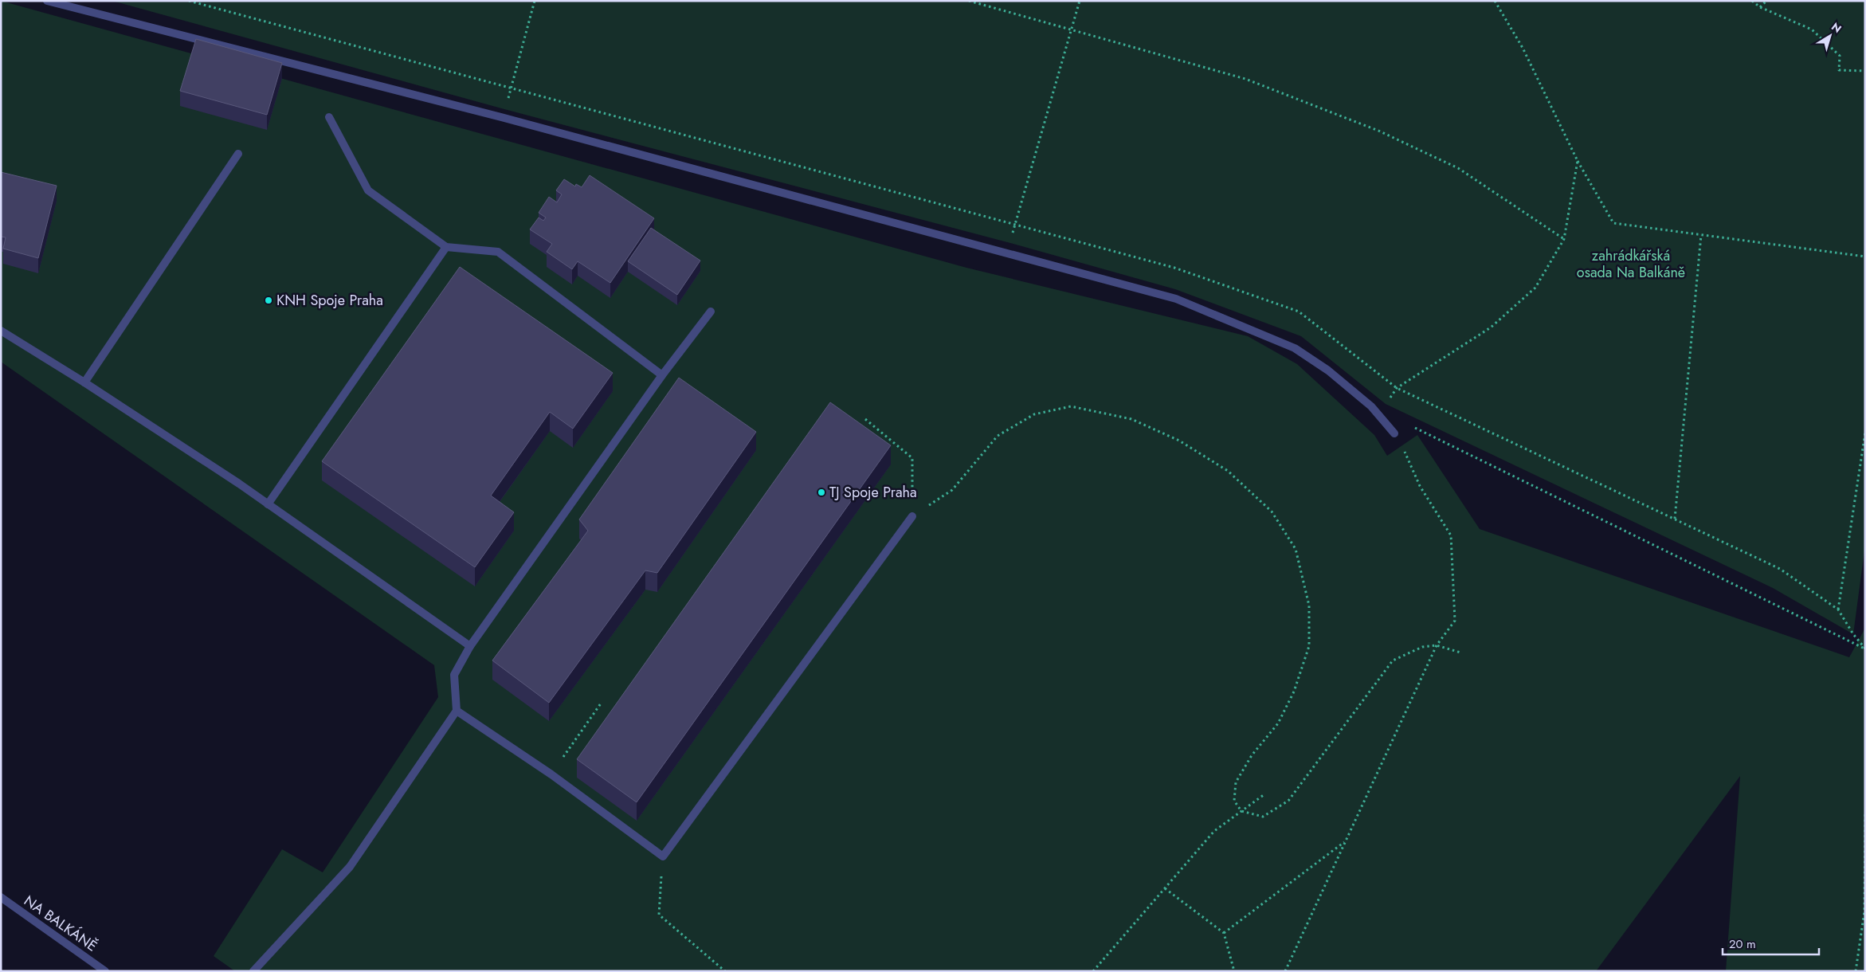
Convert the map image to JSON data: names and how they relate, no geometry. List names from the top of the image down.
{
  "streets": {
    "street": ["NA BALKÁNĚ"]
  },
  "parks": ["zahrádkářská osada Na Balkáně"],
  "places": ["KNH Spoje Praha", "TJ Spoje Praha"],
  "scale_bar": "20 m",
  "north": "top right"
}
